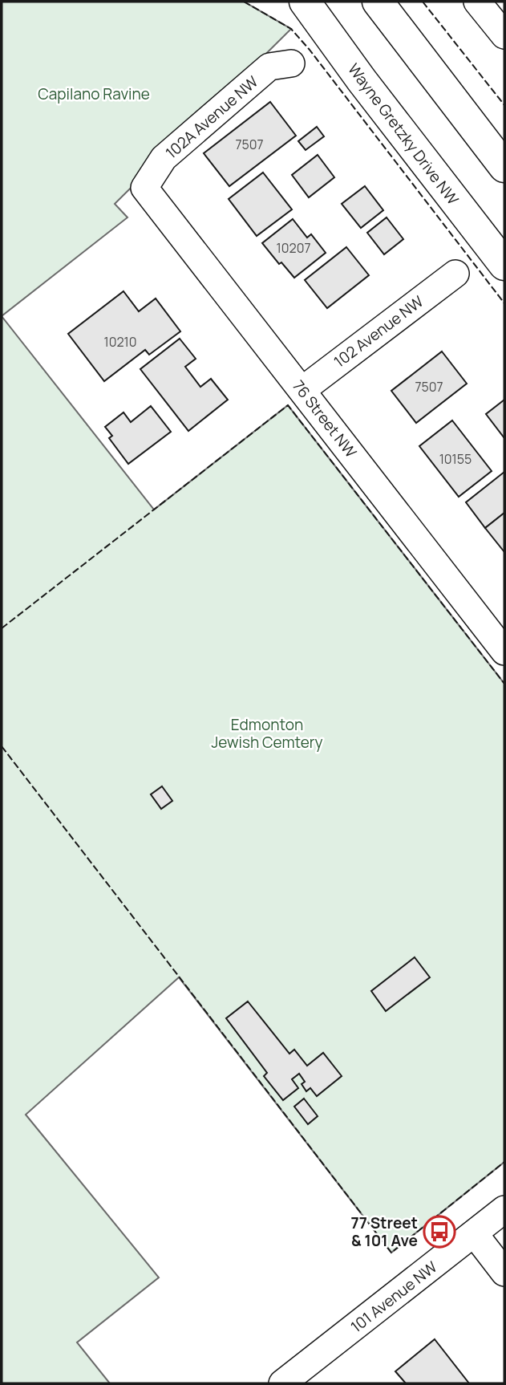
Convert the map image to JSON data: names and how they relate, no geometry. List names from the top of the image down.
{
  "streets": {
    "main road": ["Wayne Gretzky Drive NW"],
    "street": [
      "102A Avenue NW",
      "102 Avenue NW",
      "76 Street NW",
      "101 Avenue NW"
    ]
  },
  "crossings": [
    ["102A Avenue NW", "76 Street NW"],
    ["102 Avenue NW", "76 Street NW"]
  ],
  "parks": ["Capilano Ravine", "Edmonton Jewish Cemtery"],
  "places": {
    "bus stop": ["77 Street & 101 Ave"]
  },
  "house_numbers": [
    "7507",
    "10207",
    "10210",
    "7507",
    "10155"
  ]
}
